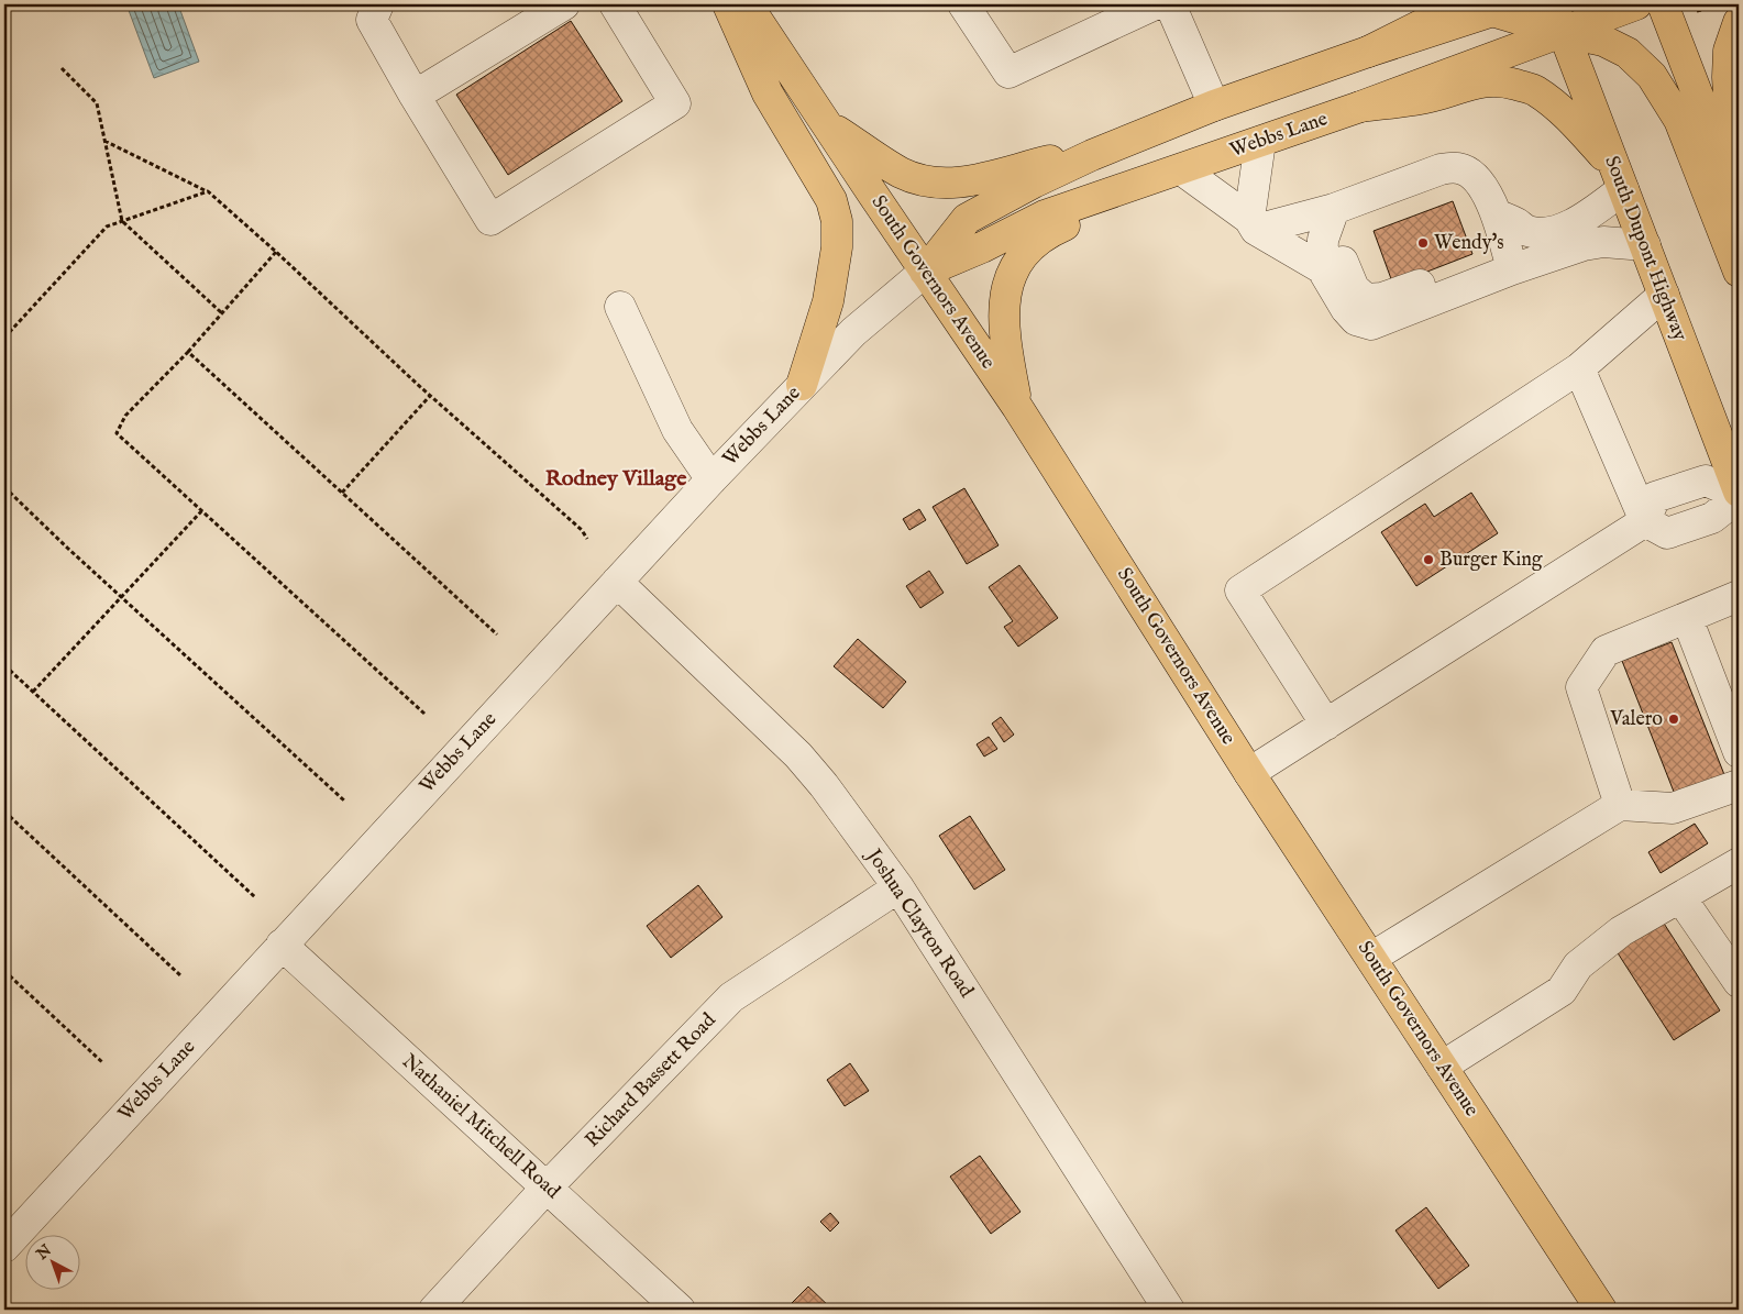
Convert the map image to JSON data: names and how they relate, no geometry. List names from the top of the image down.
{
  "streets": {
    "main road": ["Webbs Lane", "South Dupont Highway", "South Governors Avenue"],
    "street": ["Joshua Clayton Road", "Richard Bassett Road", "Nathaniel Mitchell Road"]
  },
  "crossings": [
    ["Webbs Lane", "South Dupont Highway"],
    ["Webbs Lane", "South Governors Avenue"],
    ["Webbs Lane", "Joshua Clayton Road"],
    ["Webbs Lane", "Nathaniel Mitchell Road"],
    ["Joshua Clayton Road", "Richard Bassett Road"],
    ["Richard Bassett Road", "Nathaniel Mitchell Road"]
  ],
  "districts": ["Rodney Village"],
  "places": ["Wendy's", "Burger King", "Valero"],
  "north": "top left"
}
